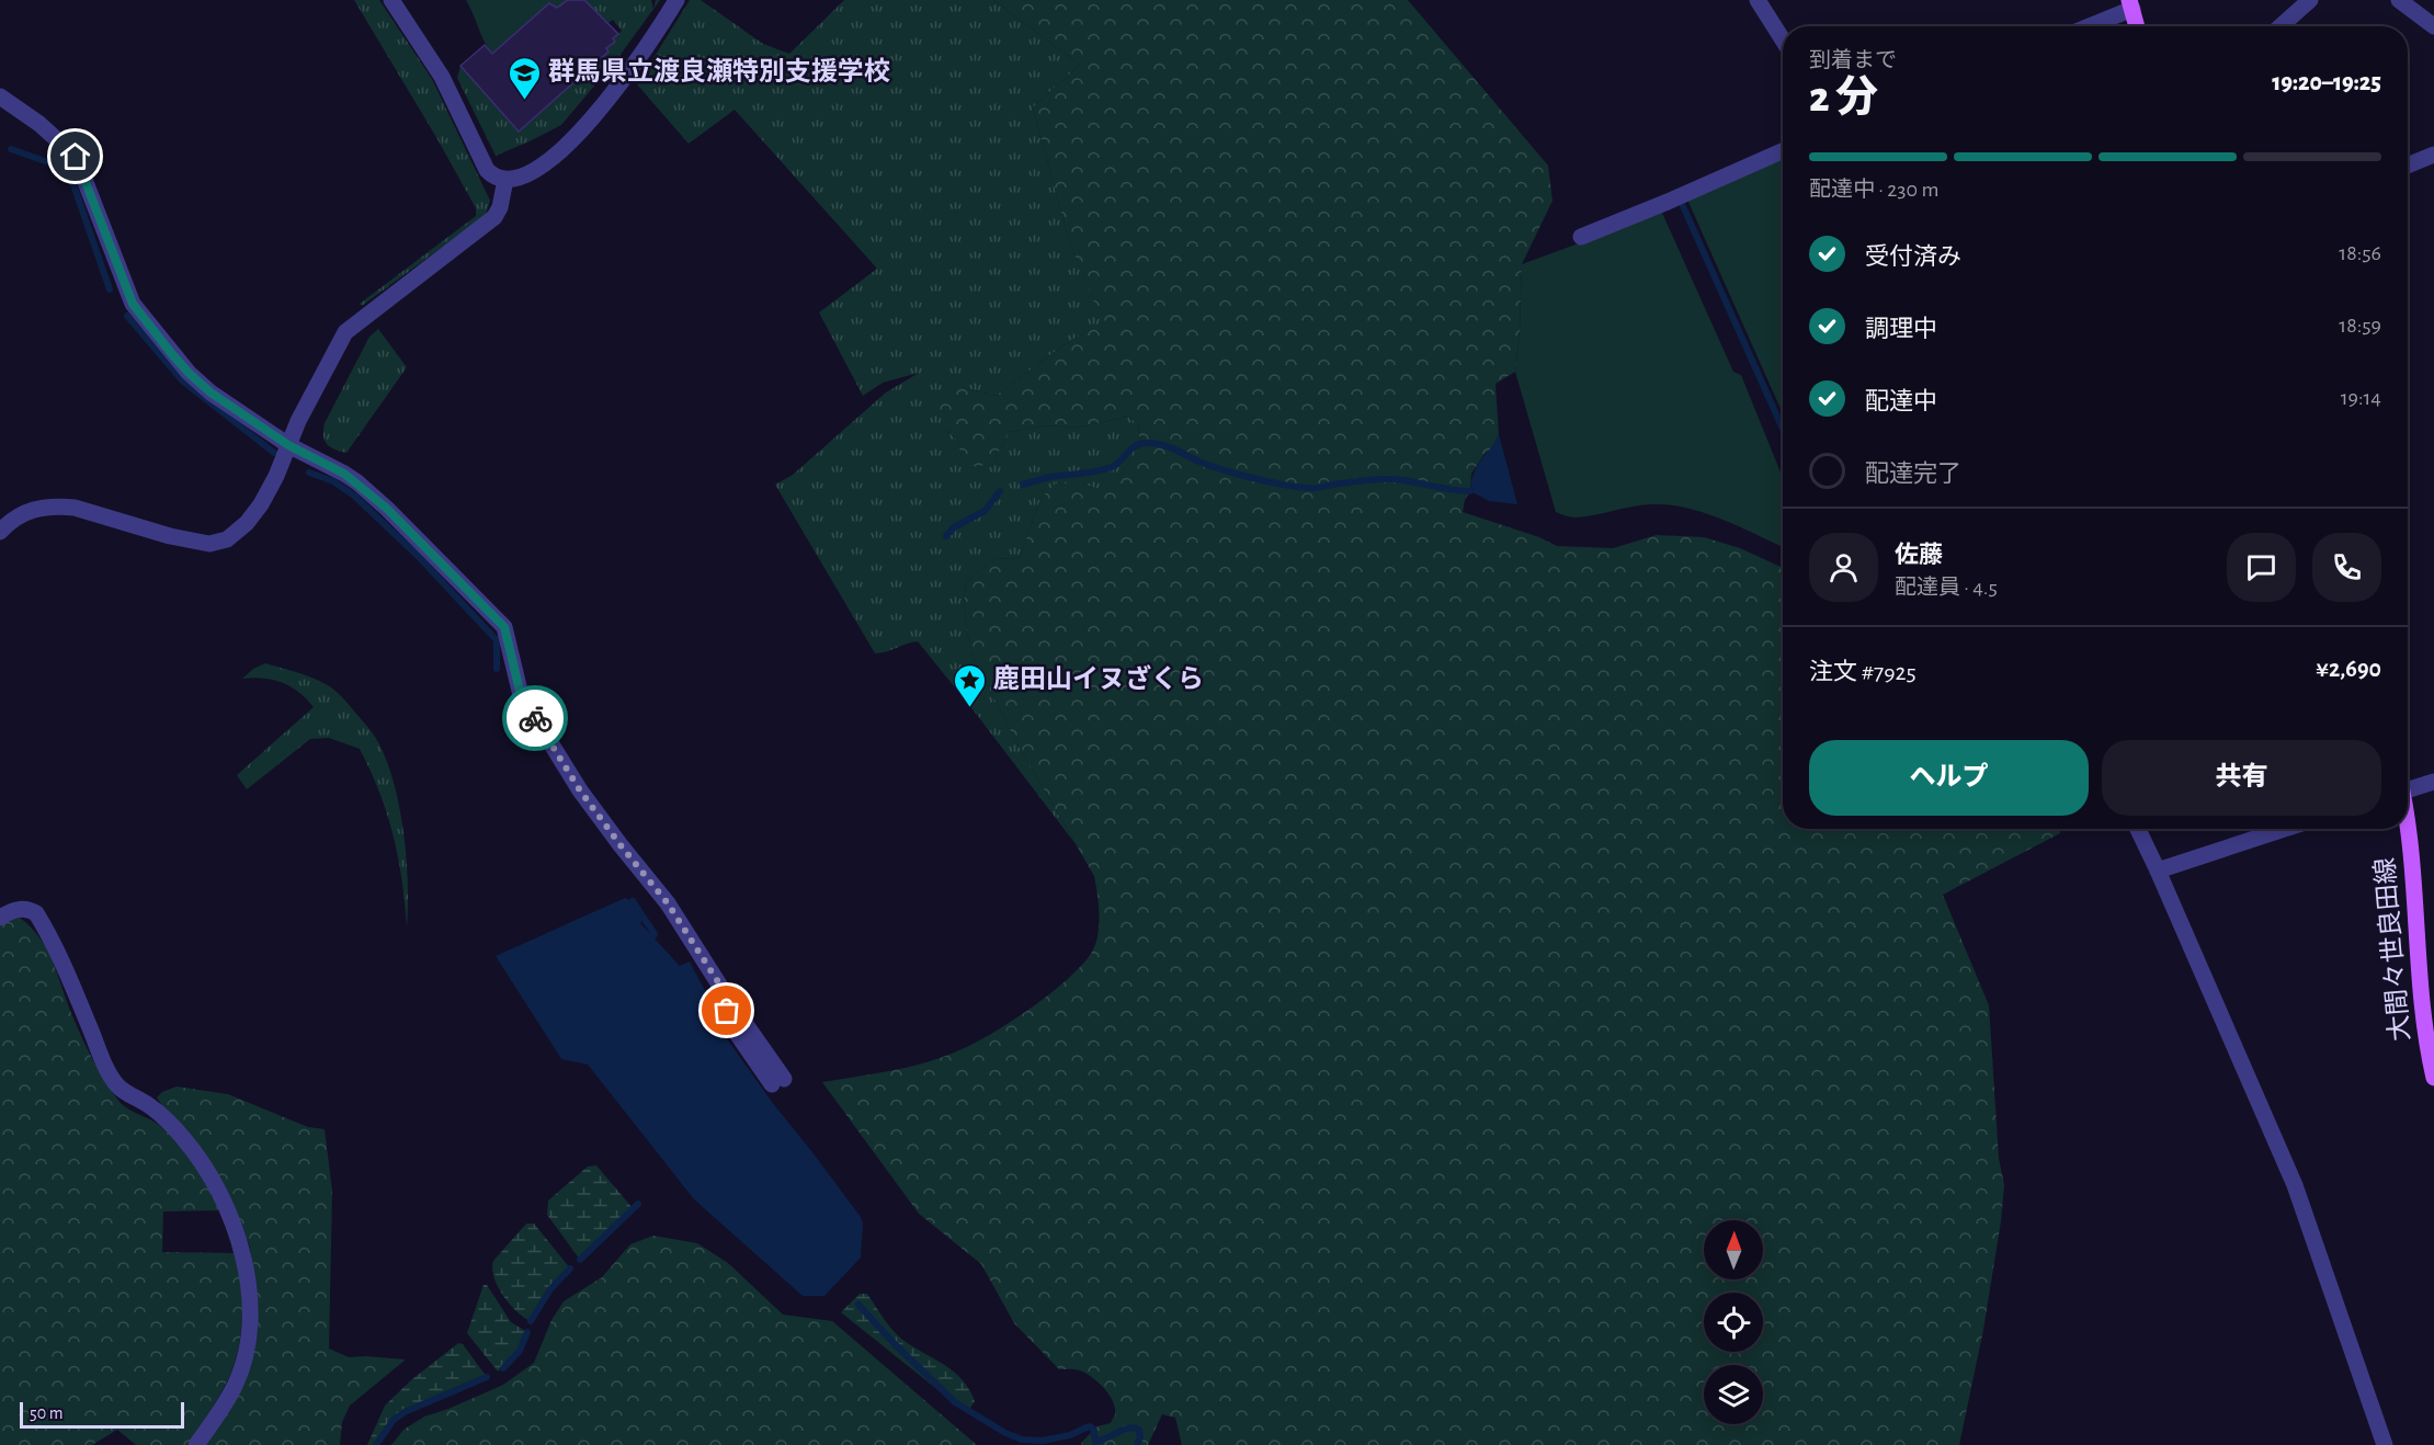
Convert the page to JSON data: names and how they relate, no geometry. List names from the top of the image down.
{
  "streets": {
    "main road": ["大間々世良田線"]
  },
  "places": {
    "school or university": ["群馬県立渡良瀬特別支援学校"],
    "place": ["鹿田山イヌざくら"]
  },
  "scale_bar": "50 m",
  "north": "top",
  "page": {
    "heading": ["2 分", "到着まで", "19:20–19:25"],
    "panel": [
      "佐藤",
      "配達員 · 4.5",
      "注文 #7925",
      "¥2,690"
    ],
    "bar": "配達中 · 230 m",
    "list": [
      ["受付済み", "18:56"],
      ["調理中", "18:59"],
      ["配達中", "19:14"],
      "配達完了"
    ],
    "buttons": ["ヘルプ", "共有"],
    "scale": "50 m"
  }
}
